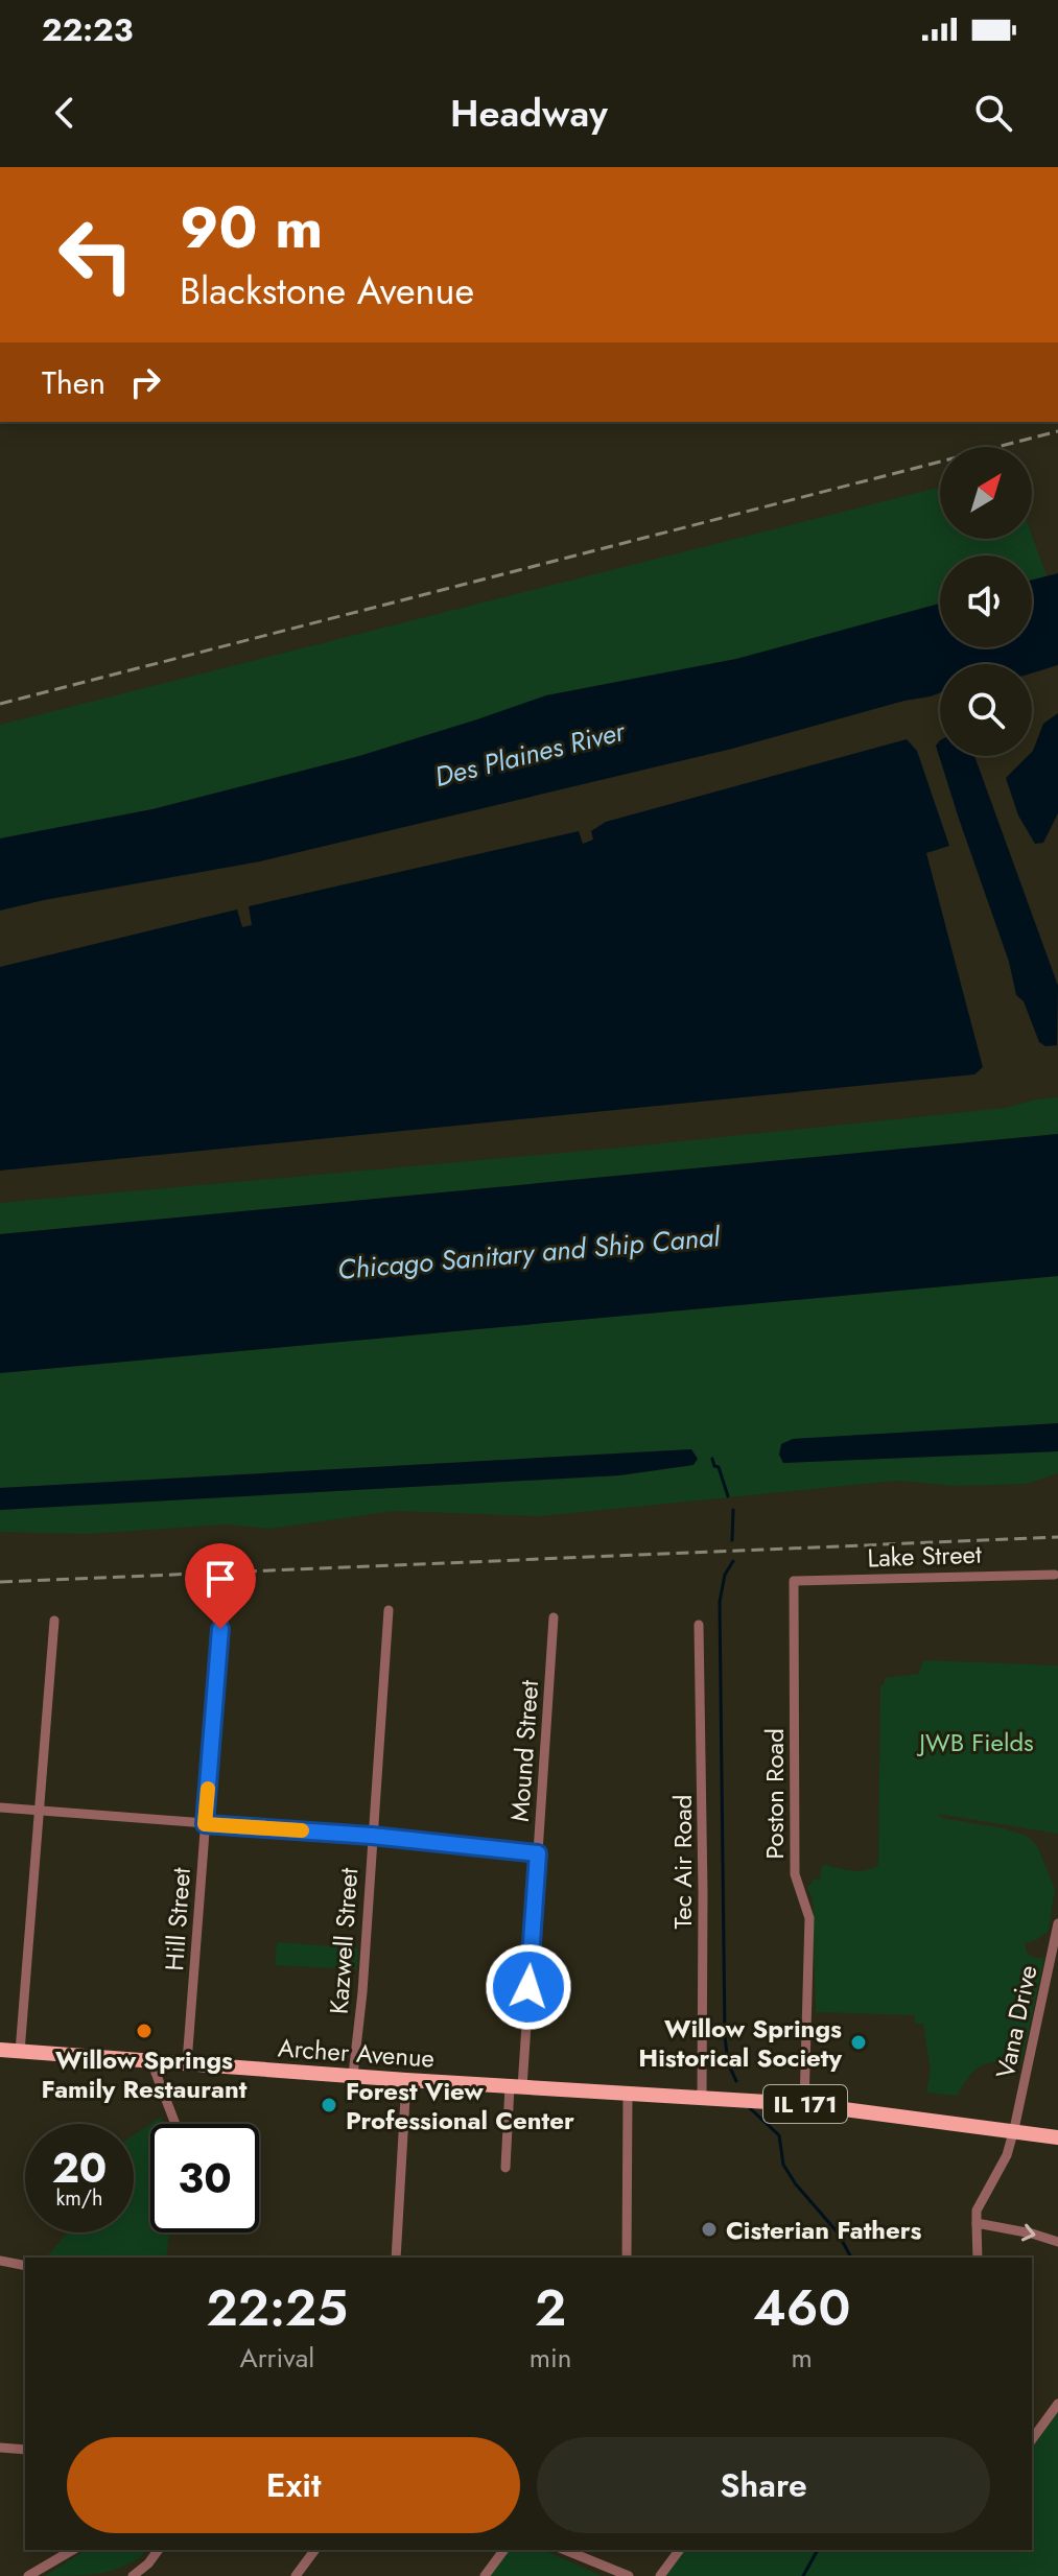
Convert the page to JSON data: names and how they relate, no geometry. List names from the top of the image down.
{
  "streets": {
    "main road": ["Archer Avenue", "IL 171"],
    "street": [
      "Lake Street",
      "Mound Street",
      "Poston Road",
      "Tec Air Road",
      "Hill Street",
      "Kazwell Street",
      "Vana Drive"
    ]
  },
  "crossings": [
    ["Lake Street", "Poston Road"],
    ["Mound Street", "Archer Avenue"],
    ["Poston Road", "Archer Avenue"],
    ["Tec Air Road", "Archer Avenue"],
    ["Hill Street", "Archer Avenue"],
    ["Kazwell Street", "Archer Avenue"],
    ["Vana Drive", "Archer Avenue"]
  ],
  "water": ["Des Plaines River", "Chicago Sanitary and Ship Canal"],
  "parks": ["JWB Fields"],
  "places": [
    "Willow Springs Family Restaurant",
    "Willow Springs Historical Society",
    "Forest View Professional Center",
    "Cisterian Fathers"
  ],
  "north": "top right",
  "page": {
    "status": "22:23",
    "header": "Headway",
    "turn": ["90 m", "Blackstone Avenue"],
    "then": "Then",
    "speed": "20 km/h",
    "limit": "30",
    "eta": [
      "22:25",
      "Arrival",
      "2",
      "min",
      "460",
      "m"
    ],
    "buttons": ["Exit", "Share"]
  }
}
